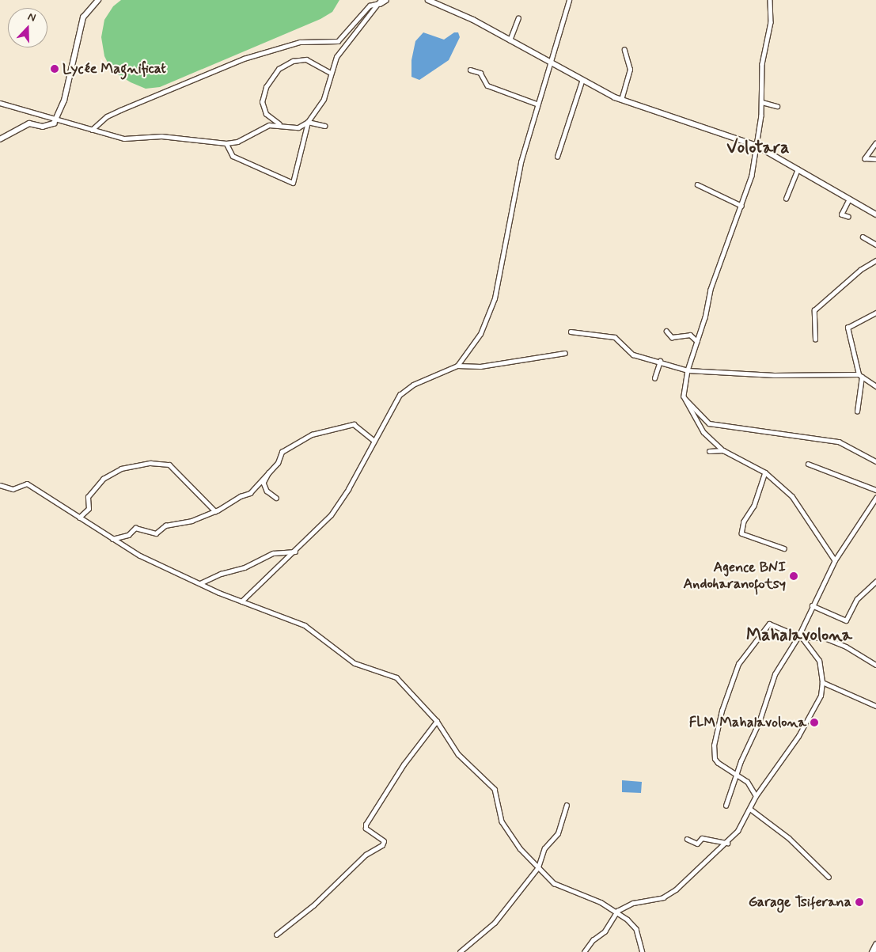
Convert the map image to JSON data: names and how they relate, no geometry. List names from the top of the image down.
{
  "districts": ["Volotara", "Mahalavolona"],
  "places": [
    "Lycée Magnificat",
    "Agence BNI Andoharanofotsy",
    "FLM Mahalavolona",
    "Garage Tsiferana"
  ],
  "north": "top"
}
